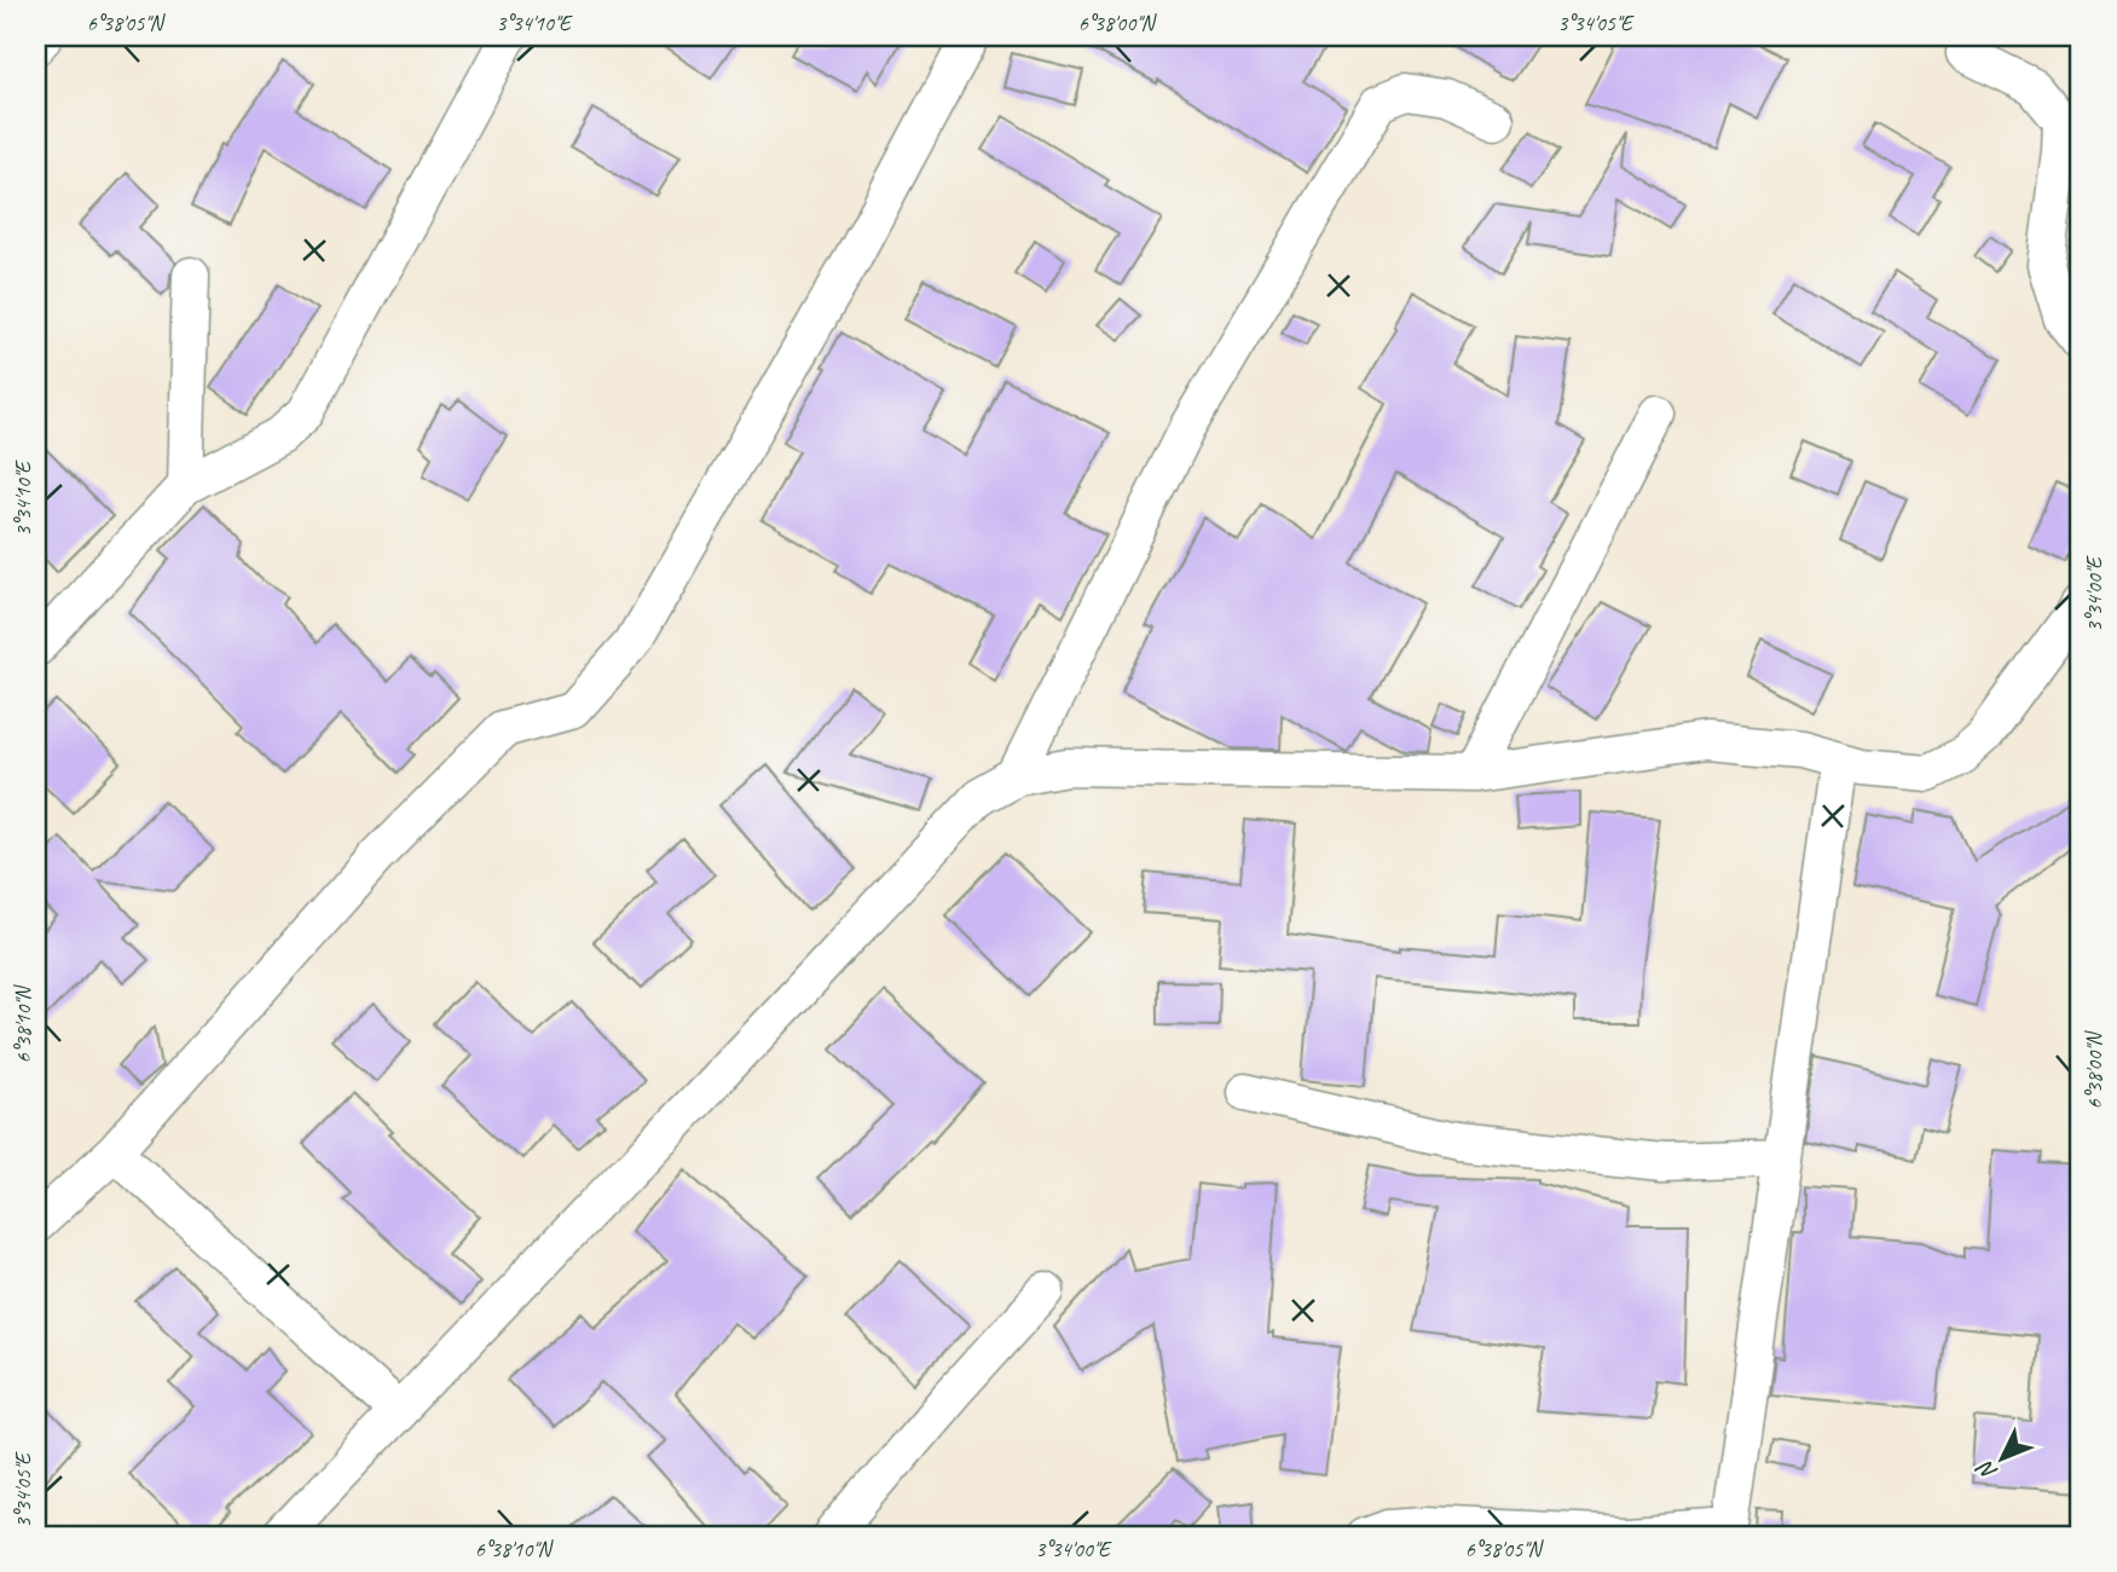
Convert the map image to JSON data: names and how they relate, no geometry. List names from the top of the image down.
{
  "north": "bottom left",
  "coordinates": [
    "6°38'05\"N",
    "3°34'10\"E",
    "6°38'00\"N",
    "3°34'05\"E",
    "3°34'00\"E",
    "6°38'10\"N"
  ]
}
